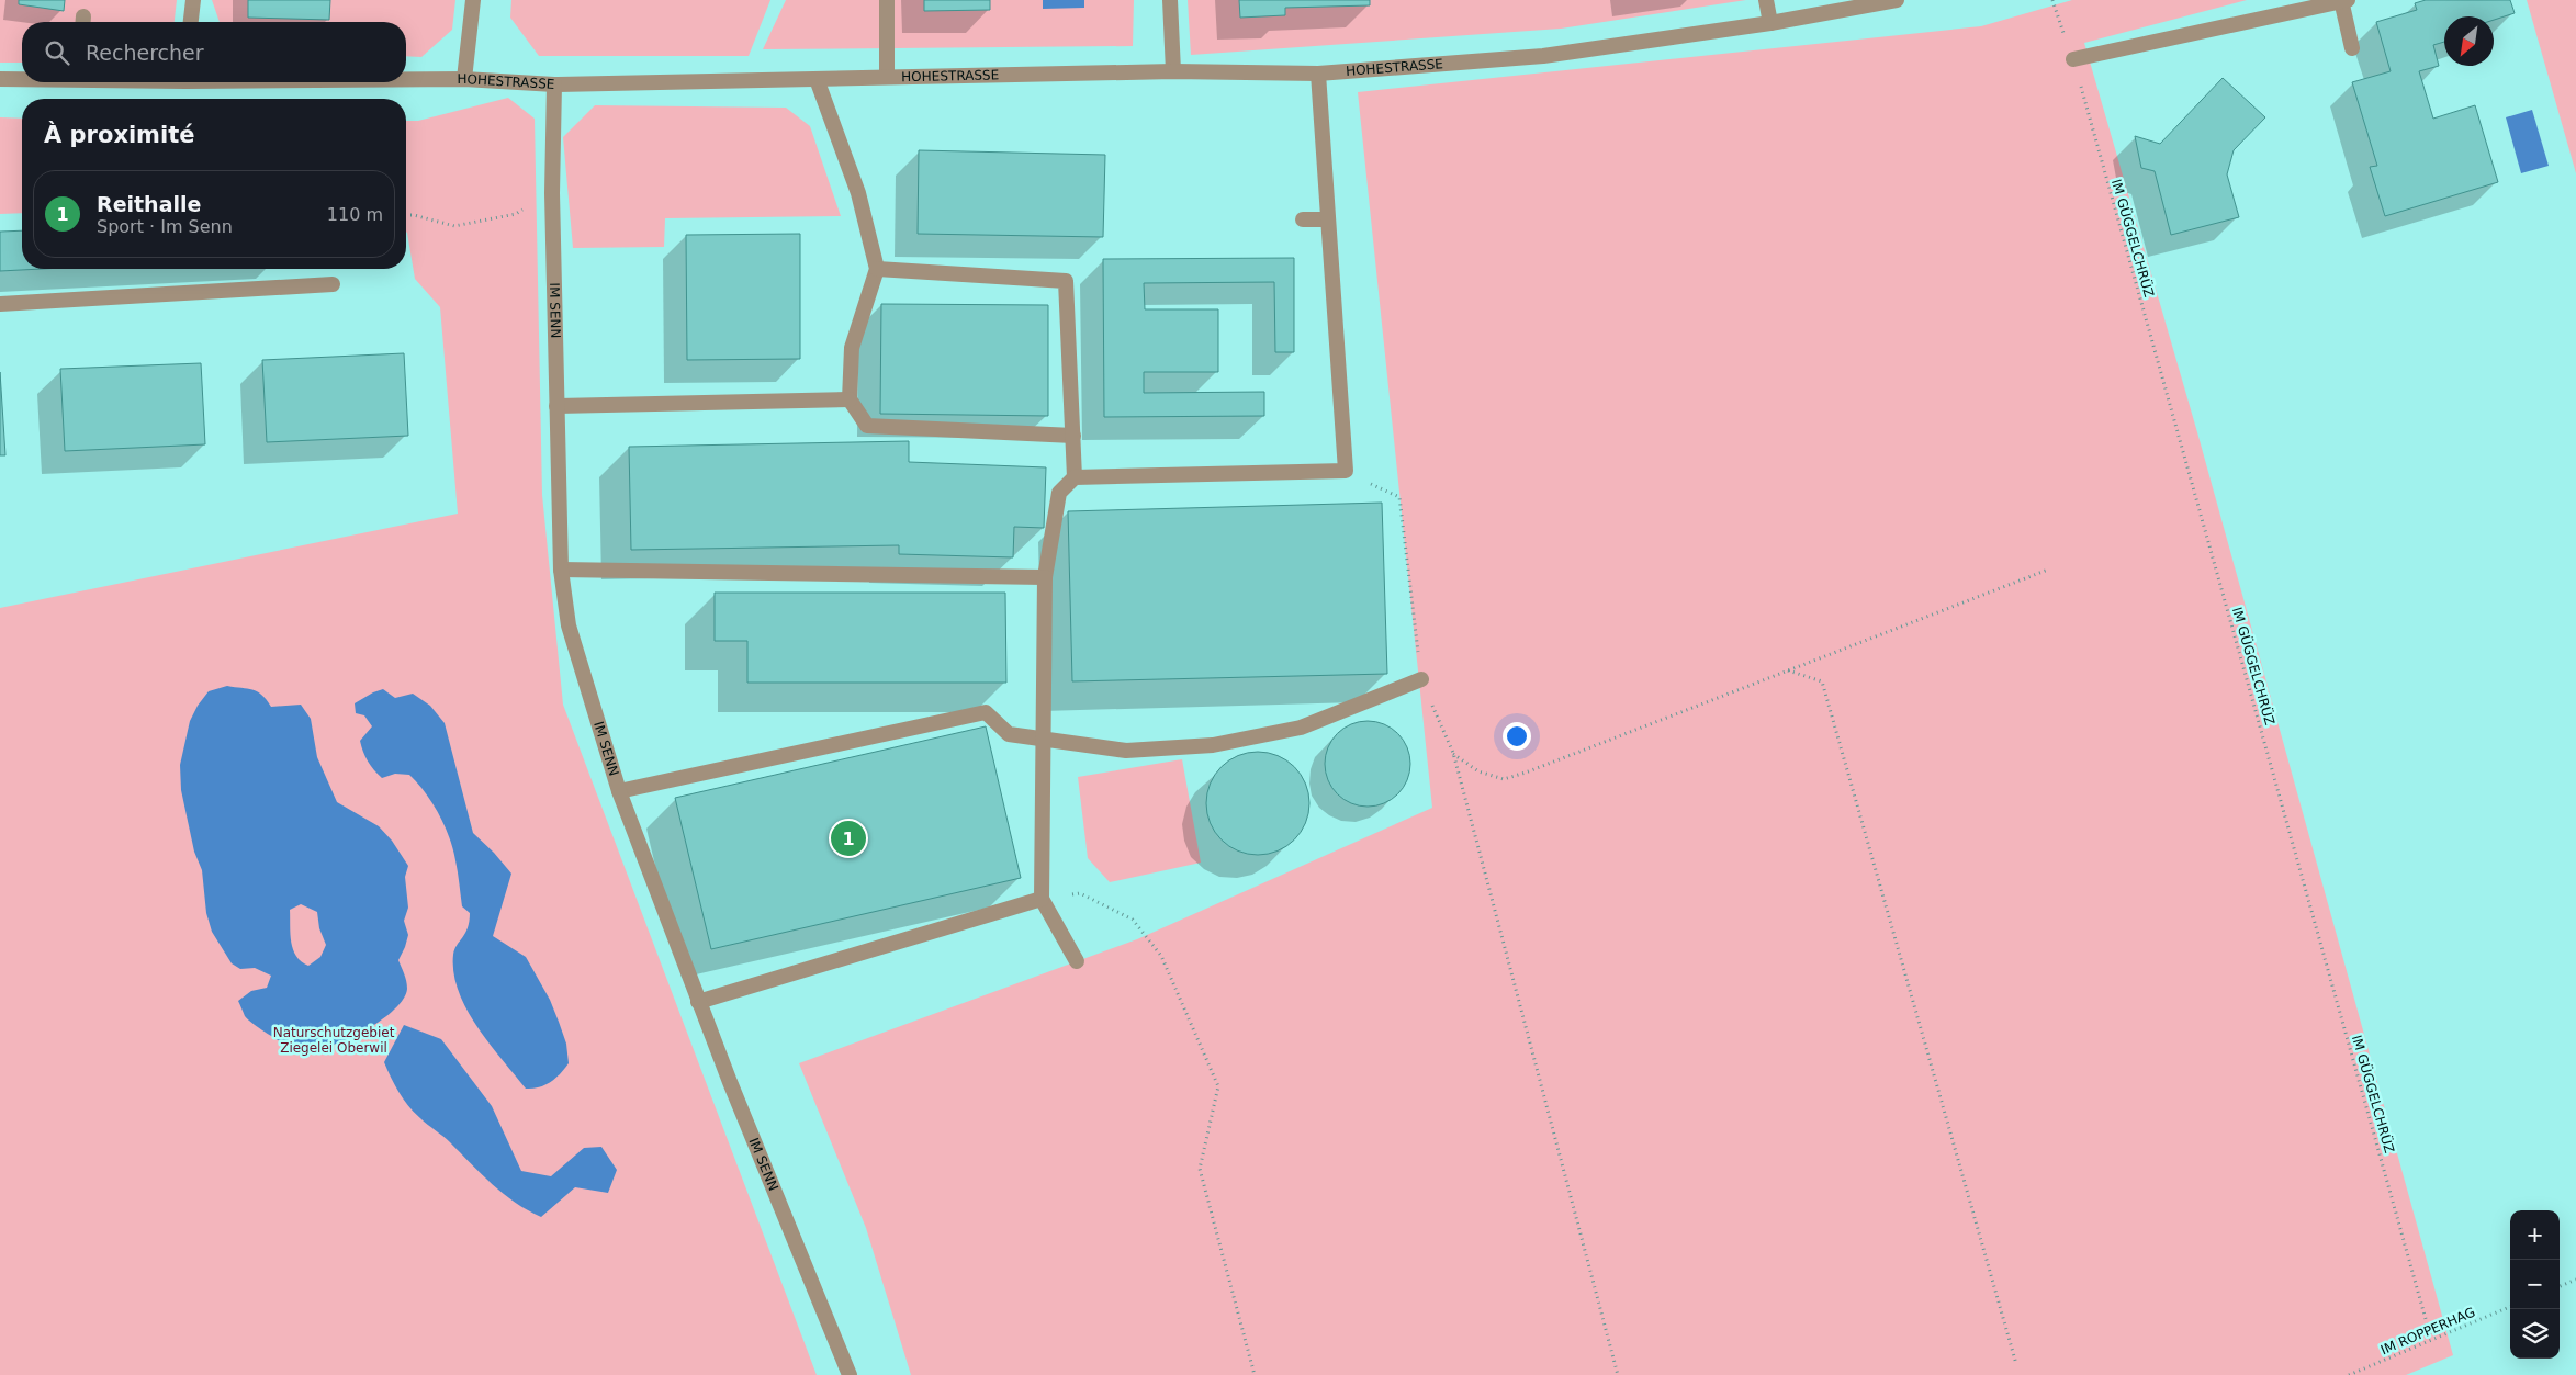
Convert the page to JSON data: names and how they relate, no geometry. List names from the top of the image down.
{
  "streets": {
    "street": ["HOHESTRASSE", "IM SENN"],
    "path": ["IM GÜGGELCHRÜZ", "IM ROPPERHAG"]
  },
  "crossings": [
    ["HOHESTRASSE", "IM SENN"],
    ["IM GÜGGELCHRÜZ", "IM ROPPERHAG"]
  ],
  "parks": ["Naturschutzgebiet Ziegelei Oberwil"],
  "north": "bottom left",
  "page": {
    "search": "Rechercher",
    "heading": "À proximité",
    "list": [
      {
        "mark": "1",
        "name": "Reithalle",
        "note": "Sport · Im Senn",
        "value": "110 m"
      }
    ],
    "pins": "1",
    "map_buttons": ["+", "−"]
  }
}
